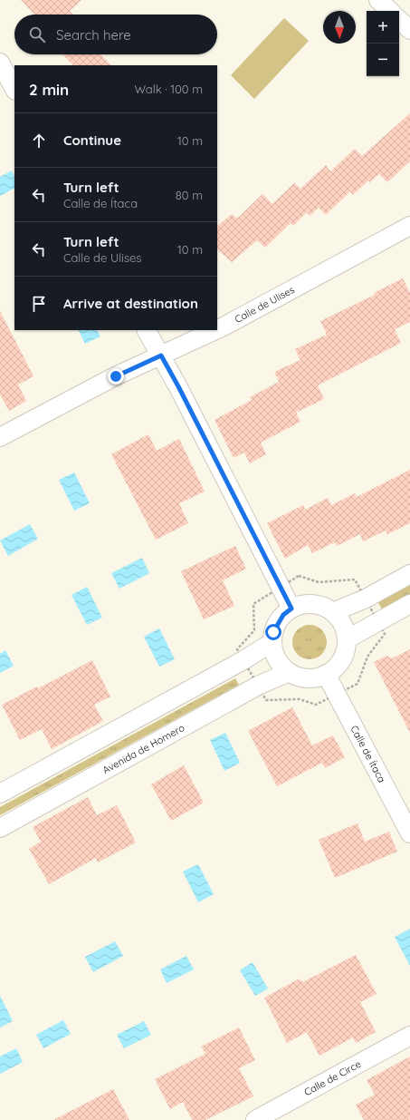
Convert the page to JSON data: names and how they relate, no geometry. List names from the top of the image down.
{
  "streets": {
    "street": [
      "Calle de Ulises",
      "Avenida de Homero",
      "Calle de Ítaca",
      "Calle de Circe"
    ]
  },
  "crossings": [
    ["Avenida de Homero", "Calle de Ítaca"]
  ],
  "north": "bottom",
  "page": {
    "map_buttons": ["+", "−"],
    "search": "Search here",
    "heading": ["2 min", "Walk · 100 m"],
    "list": [
      ["Continue", "10 m"],
      ["Turn left", "Calle de Ítaca", "80 m"],
      ["Turn left", "Calle de Ulises", "10 m"],
      "Arrive at destination"
    ]
  }
}
